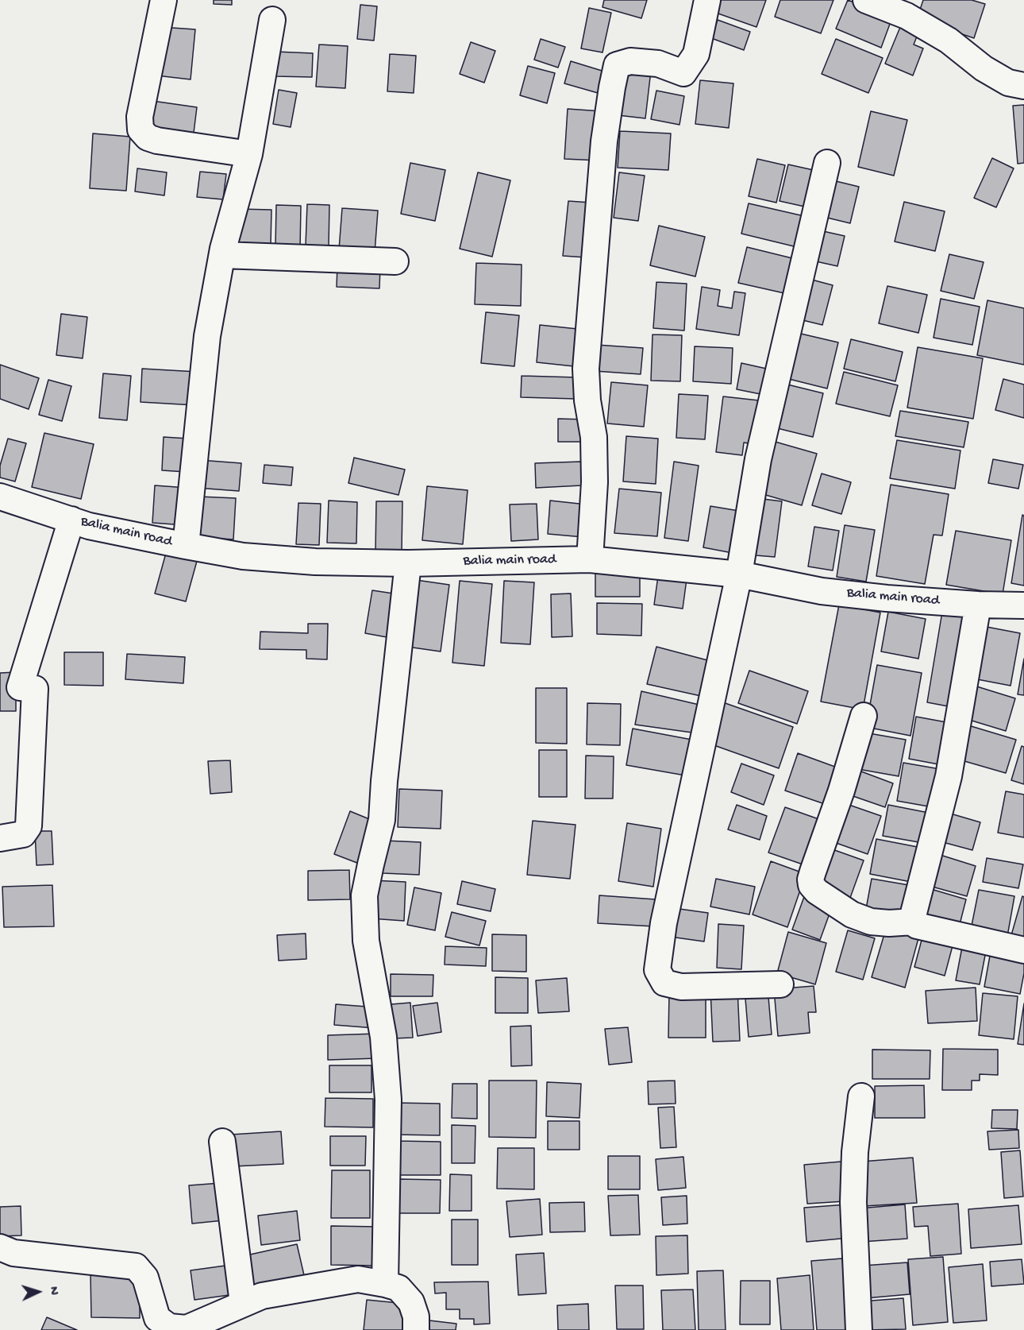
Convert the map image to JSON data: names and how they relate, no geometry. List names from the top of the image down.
{
  "streets": {
    "street": ["Balia main road"]
  },
  "north": "right"
}
